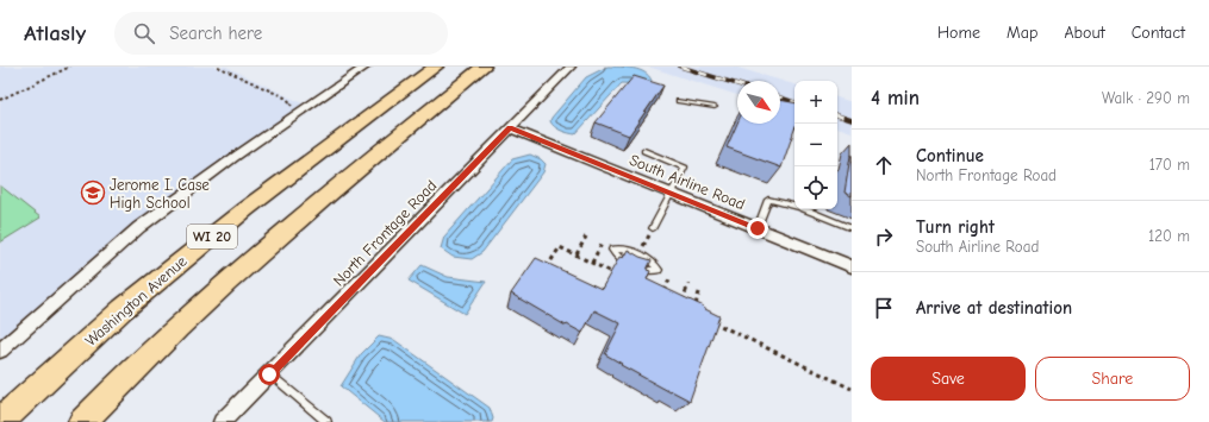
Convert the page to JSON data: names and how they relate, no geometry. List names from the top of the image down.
{
  "streets": {
    "main road": ["WI 20", "Washington Avenue"],
    "street": ["South Airline Road", "North Frontage Road"]
  },
  "crossings": [
    ["South Airline Road", "North Frontage Road"]
  ],
  "places": {
    "school or university": ["Jerome I. Case High School"]
  },
  "north": "bottom right",
  "page": {
    "header": "Atlasly",
    "search": "Search here",
    "nav": [
      "Home",
      "Map",
      "About",
      "Contact"
    ],
    "heading": ["4 min", "Walk · 290 m"],
    "map_buttons": ["+", "−"],
    "list": [
      ["Continue", "North Frontage Road", "170 m"],
      ["Turn right", "South Airline Road", "120 m"],
      "Arrive at destination"
    ],
    "buttons": ["Save", "Share"]
  }
}
